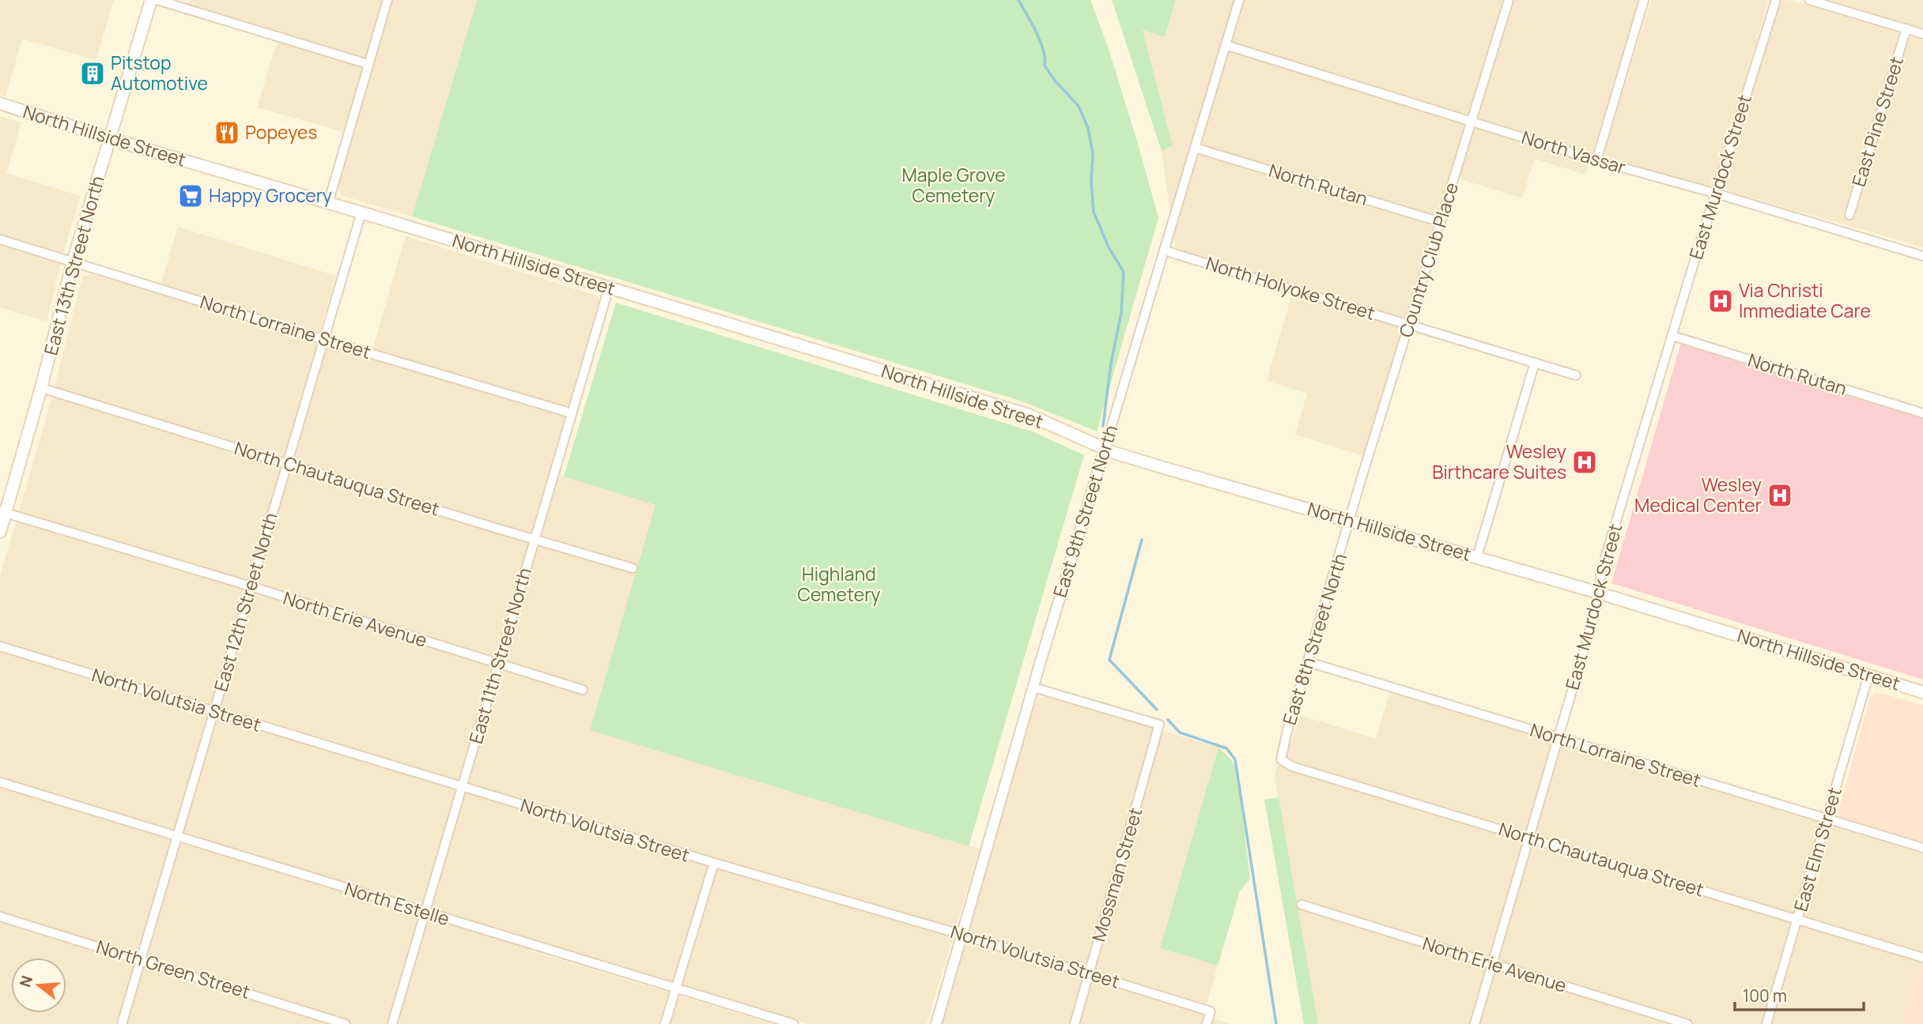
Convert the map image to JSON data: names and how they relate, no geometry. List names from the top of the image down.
{
  "streets": {
    "main road": ["North Hillside Street", "East 13th Street North"],
    "street": [
      "East Pine Street",
      "North Vassar",
      "East Murdock Street",
      "North Rutan",
      "Country Club Place",
      "North Holyoke Street",
      "North Lorraine Street",
      "North Chautauqua Street",
      "East 9th Street North",
      "East 12th Street North",
      "North Erie Avenue",
      "East 8th Street North",
      "East 11th Street North",
      "North Volutsia Street",
      "East Elm Street",
      "Mossman Street",
      "North Estelle",
      "North Green Street"
    ]
  },
  "crossings": [
    ["North Hillside Street", "East Murdock Street"],
    ["North Hillside Street", "Country Club Place"],
    ["North Hillside Street", "East 13th Street North"],
    ["North Hillside Street", "East 9th Street North"],
    ["North Hillside Street", "East 12th Street North"],
    ["North Hillside Street", "East 8th Street North"],
    ["North Hillside Street", "East 11th Street North"],
    ["North Hillside Street", "East Elm Street"],
    ["North Vassar", "East Murdock Street"],
    ["North Vassar", "Country Club Place"],
    ["North Vassar", "East 9th Street North"],
    ["East Murdock Street", "North Rutan"],
    ["East Murdock Street", "North Lorraine Street"],
    ["East Murdock Street", "North Chautauqua Street"],
    ["East Murdock Street", "North Erie Avenue"],
    ["North Rutan", "Country Club Place"],
    ["North Rutan", "East 9th Street North"],
    ["Country Club Place", "North Holyoke Street"],
    ["Country Club Place", "East 8th Street North"],
    ["East 13th Street North", "North Lorraine Street"],
    ["East 13th Street North", "North Chautauqua Street"],
    ["East 13th Street North", "North Erie Avenue"],
    ["North Holyoke Street", "East 9th Street North"],
    ["North Lorraine Street", "East 12th Street North"],
    ["North Lorraine Street", "East 8th Street North"],
    ["North Lorraine Street", "East 11th Street North"],
    ["North Lorraine Street", "East Elm Street"],
    ["North Chautauqua Street", "East 12th Street North"],
    ["North Chautauqua Street", "East 8th Street North"],
    ["North Chautauqua Street", "East 11th Street North"],
    ["North Chautauqua Street", "East Elm Street"],
    ["East 9th Street North", "North Volutsia Street"],
    ["East 9th Street North", "Mossman Street"],
    ["East 12th Street North", "North Erie Avenue"],
    ["East 12th Street North", "North Volutsia Street"],
    ["East 12th Street North", "North Estelle"],
    ["East 12th Street North", "North Green Street"],
    ["North Erie Avenue", "East 11th Street North"],
    ["East 11th Street North", "North Volutsia Street"],
    ["East 11th Street North", "North Estelle"],
    ["North Volutsia Street", "Mossman Street"]
  ],
  "parks": ["Maple Grove Cemetery", "Highland Cemetery"],
  "places": {
    "building": ["Pitstop Automotive"],
    "restaurant": ["Popeyes"],
    "supermarket": ["Happy Grocery"],
    "hospital": ["Via Christi Immediate Care", "Wesley Birthcare Suites", "Wesley Medical Center"]
  },
  "scale_bar": "100 m",
  "north": "left"
}
